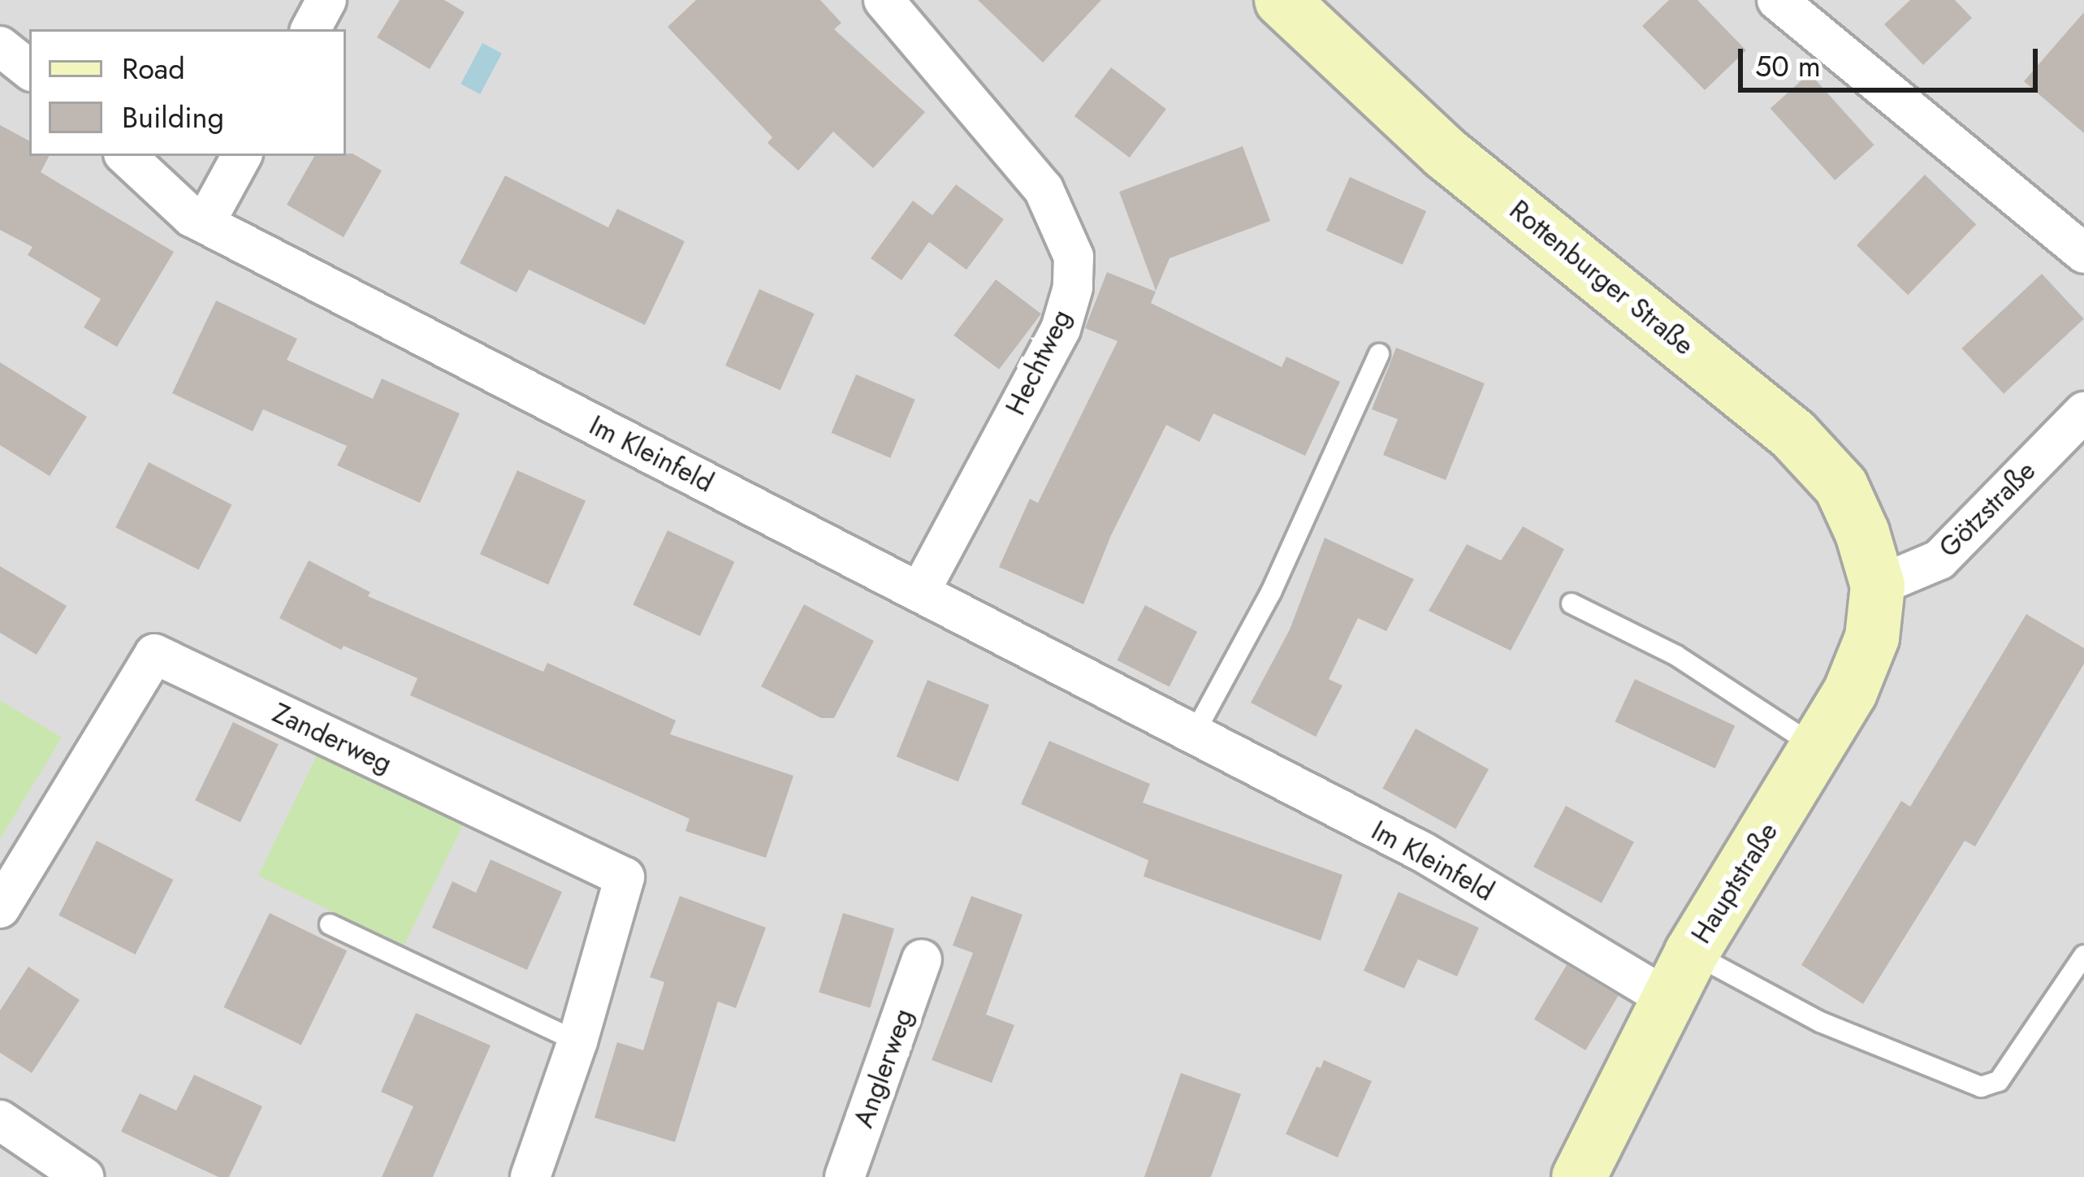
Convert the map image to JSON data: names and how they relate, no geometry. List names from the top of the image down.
{
  "streets": {
    "street": [
      "Rottenburger Straße",
      "Hechtweg",
      "Im Kleinfeld",
      "Götzstraße",
      "Zanderweg",
      "Hauptstraße",
      "Anglerweg"
    ]
  },
  "crossings": [
    ["Rottenburger Straße", "Götzstraße"],
    ["Rottenburger Straße", "Hauptstraße"],
    ["Hechtweg", "Im Kleinfeld"],
    ["Im Kleinfeld", "Hauptstraße"],
    ["Götzstraße", "Hauptstraße"]
  ],
  "legend": ["Road", "Building"],
  "scale_bar": "50 m"
}
